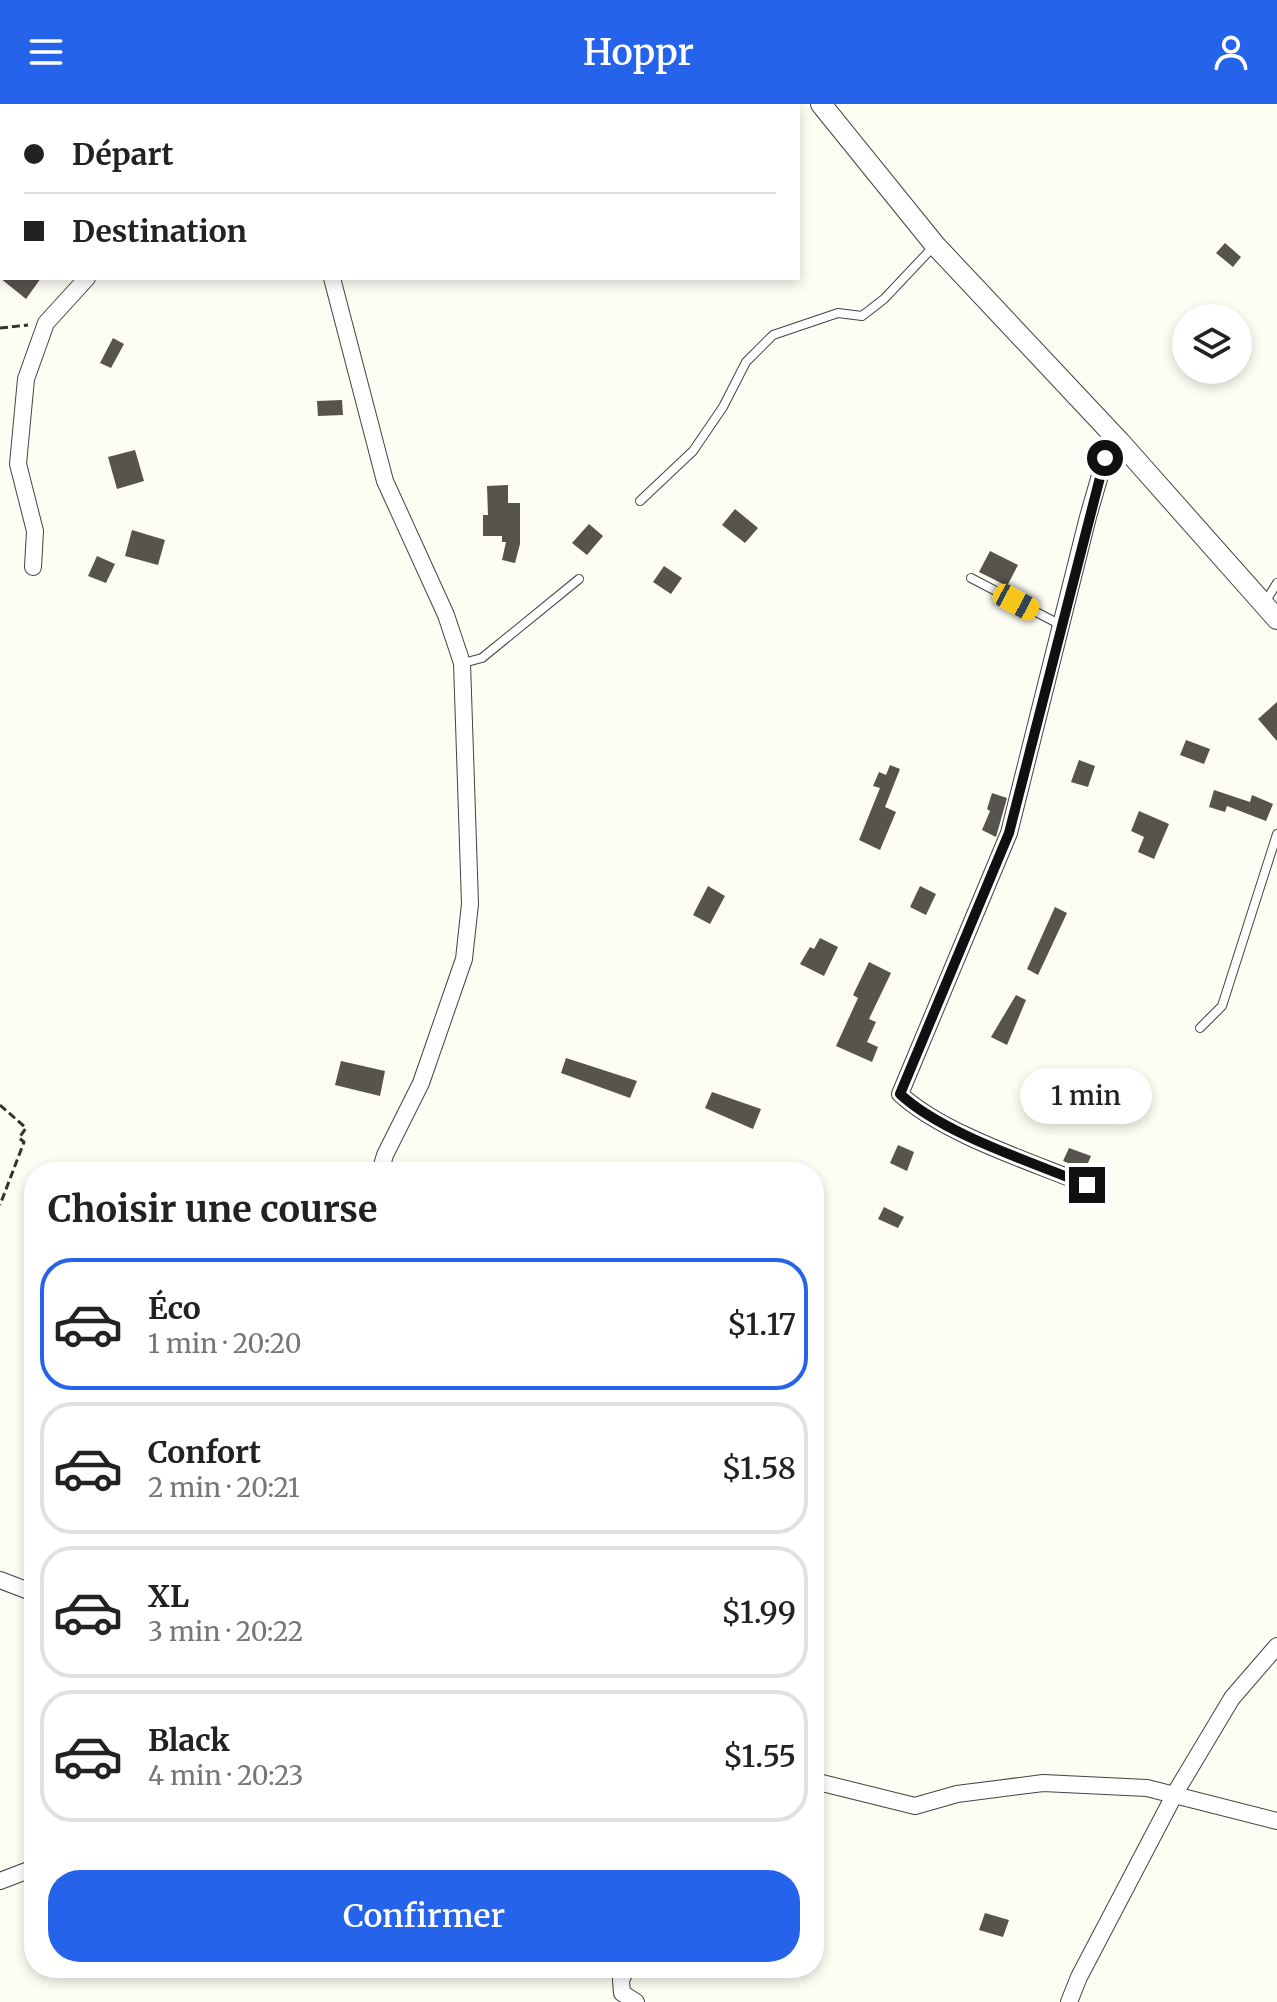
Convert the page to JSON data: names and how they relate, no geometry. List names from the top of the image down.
{
  "page": {
    "header": "Hoppr",
    "banner": ["Départ", "Destination"],
    "bubble": "1 min",
    "heading": "Choisir une course",
    "list": [
      {
        "name": "Éco",
        "note": "1 min · 20:20",
        "value": "$1.17"
      },
      {
        "name": "Confort",
        "note": "2 min · 20:21",
        "value": "$1.58"
      },
      {
        "name": "XL",
        "note": "3 min · 20:22",
        "value": "$1.99"
      },
      {
        "name": "Black",
        "note": "4 min · 20:23",
        "value": "$1.55"
      }
    ],
    "buttons": "Confirmer"
  }
}
